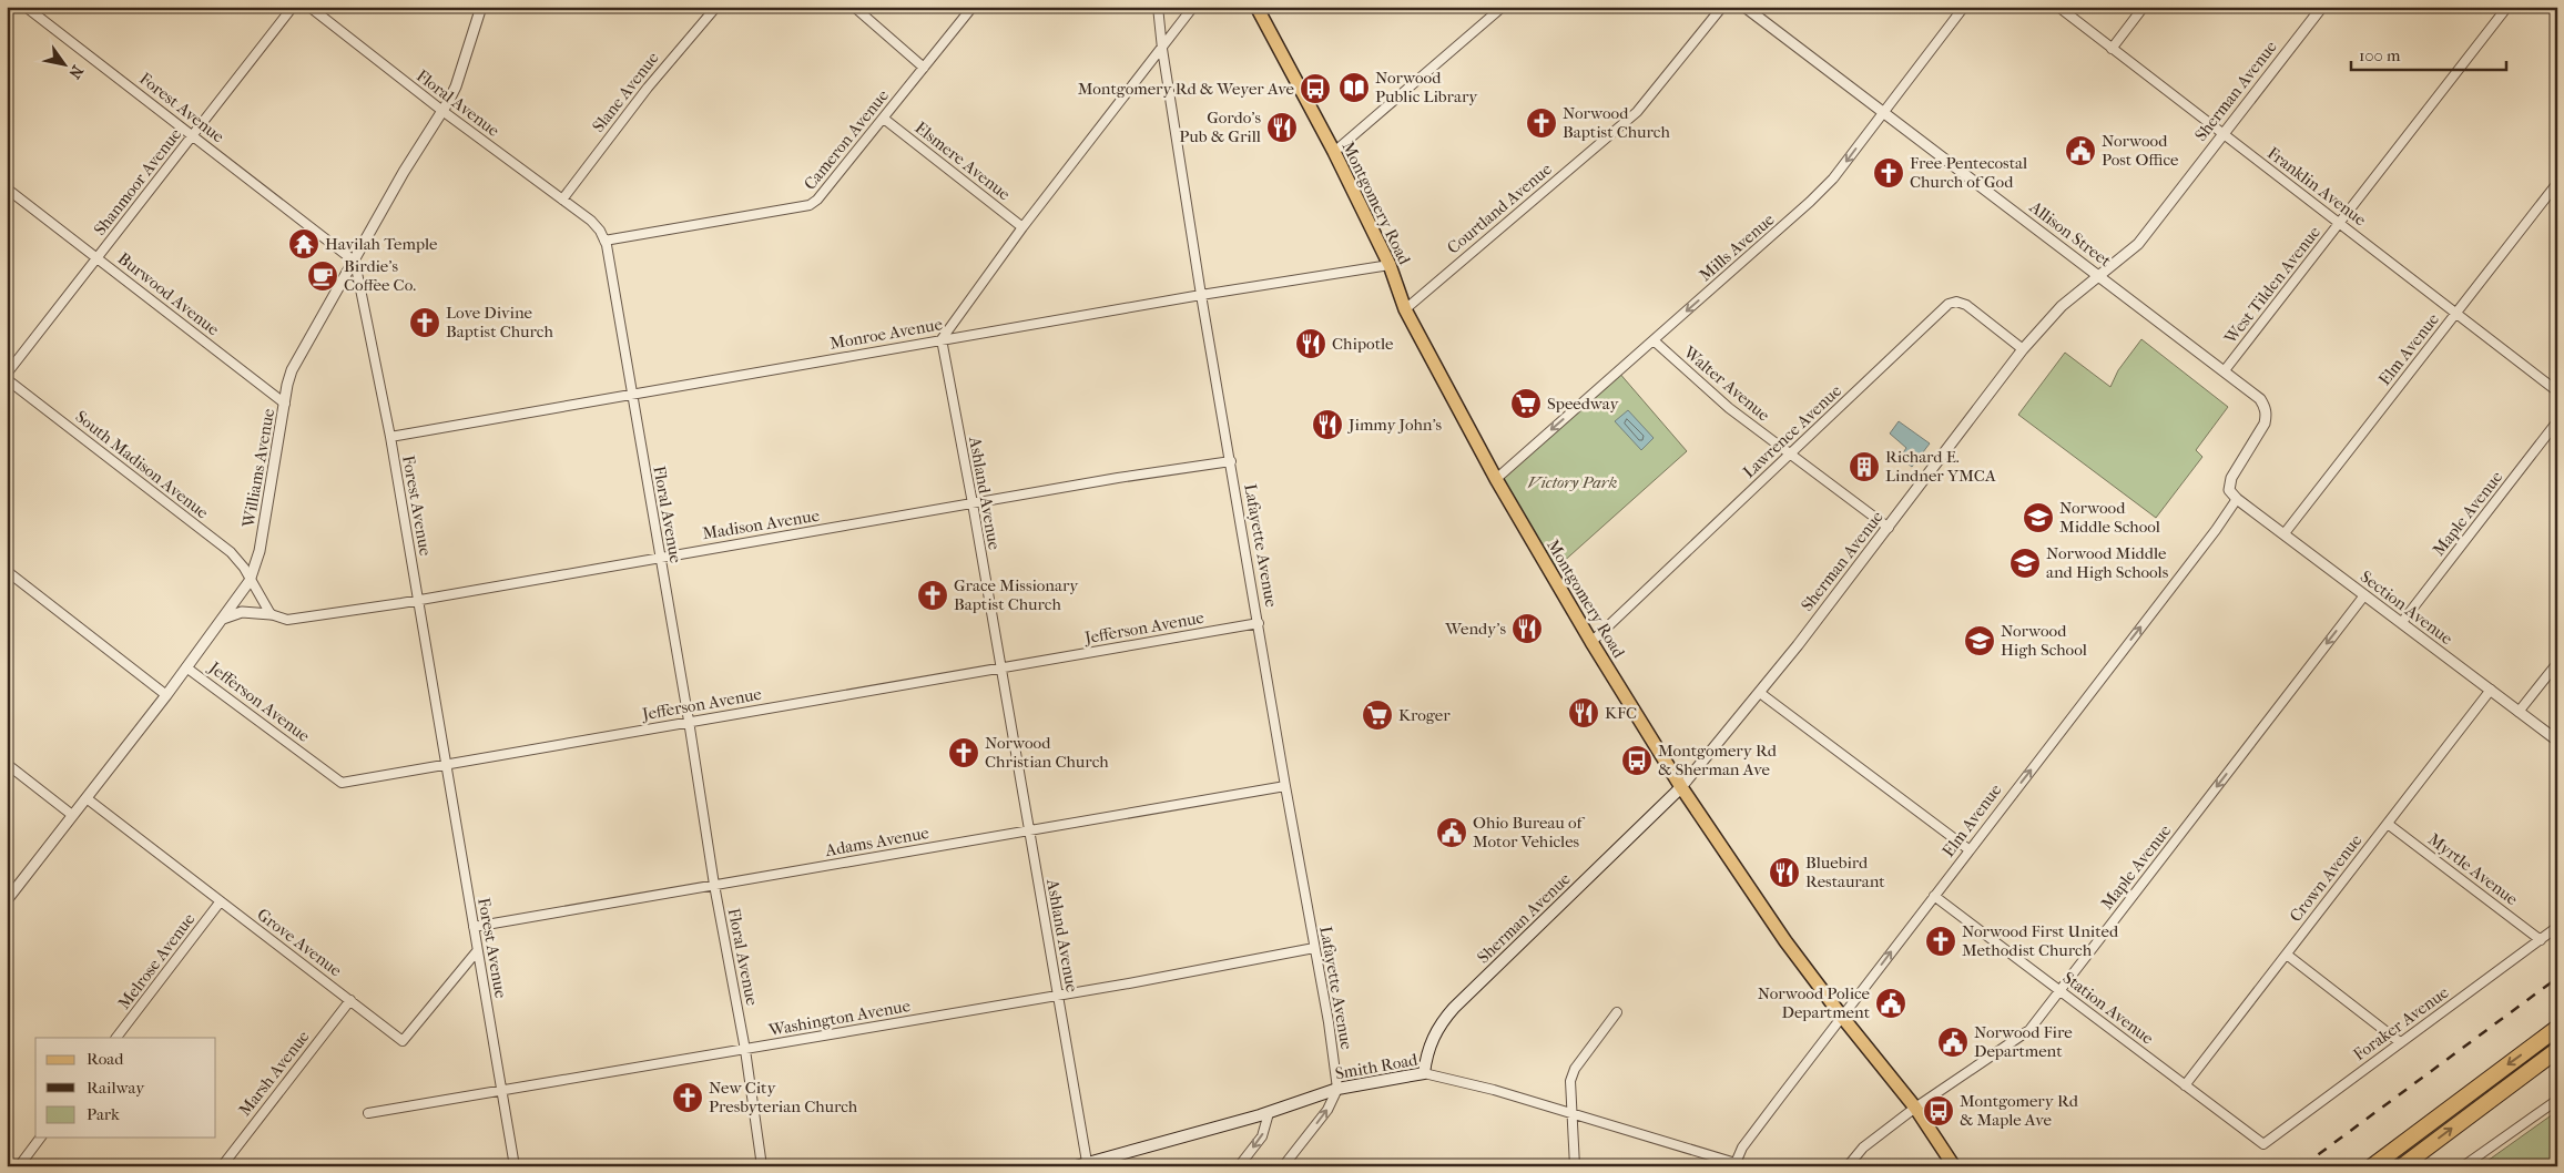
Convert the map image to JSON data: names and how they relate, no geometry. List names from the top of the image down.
{
  "streets": {
    "main road": ["Sherman Avenue", "Montgomery Road", "Smith Road"],
    "street": [
      "Slane Avenue",
      "Floral Avenue",
      "Forest Avenue",
      "Cameron Avenue",
      "Elsmere Avenue",
      "Shanmoor Avenue",
      "Franklin Avenue",
      "Courtland Avenue",
      "Allison Street",
      "Mills Avenue",
      "West Tilden Avenue",
      "Burwood Avenue",
      "Monroe Avenue",
      "Elm Avenue",
      "Walter Avenue",
      "Lawrence Avenue",
      "South Madison Avenue",
      "Williams Avenue",
      "Ashland Avenue",
      "Maple Avenue",
      "Madison Avenue",
      "Lafayette Avenue",
      "Section Avenue",
      "Jefferson Avenue",
      "Adams Avenue",
      "Myrtle Avenue",
      "Crown Avenue",
      "Grove Avenue",
      "Melrose Avenue",
      "Station Avenue",
      "Washington Avenue",
      "Foraker Avenue",
      "Marsh Avenue"
    ]
  },
  "crossings": [
    ["Sherman Avenue", "Franklin Avenue"],
    ["Sherman Avenue", "Montgomery Road"],
    ["Sherman Avenue", "Allison Street"],
    ["Sherman Avenue", "Walter Avenue"],
    ["Sherman Avenue", "Lawrence Avenue"],
    ["Sherman Avenue", "Smith Road"],
    ["Slane Avenue", "Floral Avenue"],
    ["Floral Avenue", "Cameron Avenue"],
    ["Floral Avenue", "Monroe Avenue"],
    ["Floral Avenue", "Williams Avenue"],
    ["Floral Avenue", "Madison Avenue"],
    ["Floral Avenue", "Jefferson Avenue"],
    ["Floral Avenue", "Adams Avenue"],
    ["Floral Avenue", "Washington Avenue"],
    ["Forest Avenue", "Shanmoor Avenue"],
    ["Forest Avenue", "Monroe Avenue"],
    ["Forest Avenue", "Williams Avenue"],
    ["Forest Avenue", "Madison Avenue"],
    ["Forest Avenue", "Jefferson Avenue"],
    ["Forest Avenue", "Adams Avenue"],
    ["Forest Avenue", "Grove Avenue"],
    ["Forest Avenue", "Washington Avenue"],
    ["Cameron Avenue", "Elsmere Avenue"],
    ["Shanmoor Avenue", "Burwood Avenue"],
    ["Franklin Avenue", "West Tilden Avenue"],
    ["Franklin Avenue", "Elm Avenue"],
    ["Montgomery Road", "Courtland Avenue"],
    ["Montgomery Road", "Mills Avenue"],
    ["Montgomery Road", "Monroe Avenue"],
    ["Montgomery Road", "Elm Avenue"],
    ["Montgomery Road", "Lawrence Avenue"],
    ["Montgomery Road", "Maple Avenue"],
    ["Allison Street", "Mills Avenue"],
    ["Allison Street", "West Tilden Avenue"],
    ["Allison Street", "Elm Avenue"],
    ["Allison Street", "Section Avenue"],
    ["Mills Avenue", "Walter Avenue"],
    ["Burwood Avenue", "Williams Avenue"],
    ["Monroe Avenue", "Ashland Avenue"],
    ["Monroe Avenue", "Lafayette Avenue"],
    ["Elm Avenue", "Section Avenue"],
    ["Elm Avenue", "Station Avenue"],
    ["Elm Avenue", "Smith Road"],
    ["Walter Avenue", "Lawrence Avenue"],
    ["South Madison Avenue", "Williams Avenue"],
    ["Williams Avenue", "Jefferson Avenue"],
    ["Williams Avenue", "Grove Avenue"],
    ["Ashland Avenue", "Madison Avenue"],
    ["Ashland Avenue", "Jefferson Avenue"],
    ["Ashland Avenue", "Adams Avenue"],
    ["Ashland Avenue", "Washington Avenue"],
    ["Ashland Avenue", "Smith Road"],
    ["Maple Avenue", "Section Avenue"],
    ["Maple Avenue", "Station Avenue"],
    ["Madison Avenue", "Lafayette Avenue"],
    ["Lafayette Avenue", "Jefferson Avenue"],
    ["Lafayette Avenue", "Adams Avenue"],
    ["Lafayette Avenue", "Washington Avenue"],
    ["Lafayette Avenue", "Smith Road"],
    ["Section Avenue", "Crown Avenue"],
    ["Myrtle Avenue", "Crown Avenue"],
    ["Myrtle Avenue", "Foraker Avenue"],
    ["Crown Avenue", "Station Avenue"],
    ["Grove Avenue", "Melrose Avenue"],
    ["Grove Avenue", "Marsh Avenue"],
    ["Station Avenue", "Foraker Avenue"]
  ],
  "one_way": ["Mills Avenue", "Elm Avenue", "Maple Avenue"],
  "parks": ["Victory Park"],
  "places": {
    "library": ["Norwood Public Library"],
    "bus stop": ["Montgomery Rd & Weyer Ave", "Montgomery Rd & Sherman Ave", "Montgomery Rd & Maple Ave"],
    "church": [
      "Norwood Baptist Church",
      "Free Pentecostal Church of God",
      "Love Divine Baptist Church",
      "Grace Missionary Baptist Church",
      "Norwood Christian Church",
      "Norwood First United Methodist Church",
      "New City Presbyterian Church"
    ],
    "restaurant": [
      "Gordo’s Pub & Grill",
      "Chipotle",
      "Jimmy John's",
      "Wendy's",
      "KFC",
      "Bluebird Restaurant"
    ],
    "public building": [
      "Norwood Post Office",
      "Ohio Bureau of Motor Vehicles",
      "Norwood Police Department",
      "Norwood Fire Department"
    ],
    "temple": ["Havilah Temple"],
    "cafe": ["Birdie’s Coffee Co."],
    "supermarket": ["Speedway", "Kroger"],
    "building": ["Richard E. Lindner YMCA"],
    "school or university": ["Norwood Middle School", "Norwood Middle and High Schools", "Norwood High School"]
  },
  "legend": ["Road", "Railway", "Park"],
  "scale_bar": "100 m",
  "north": "bottom right"
}
